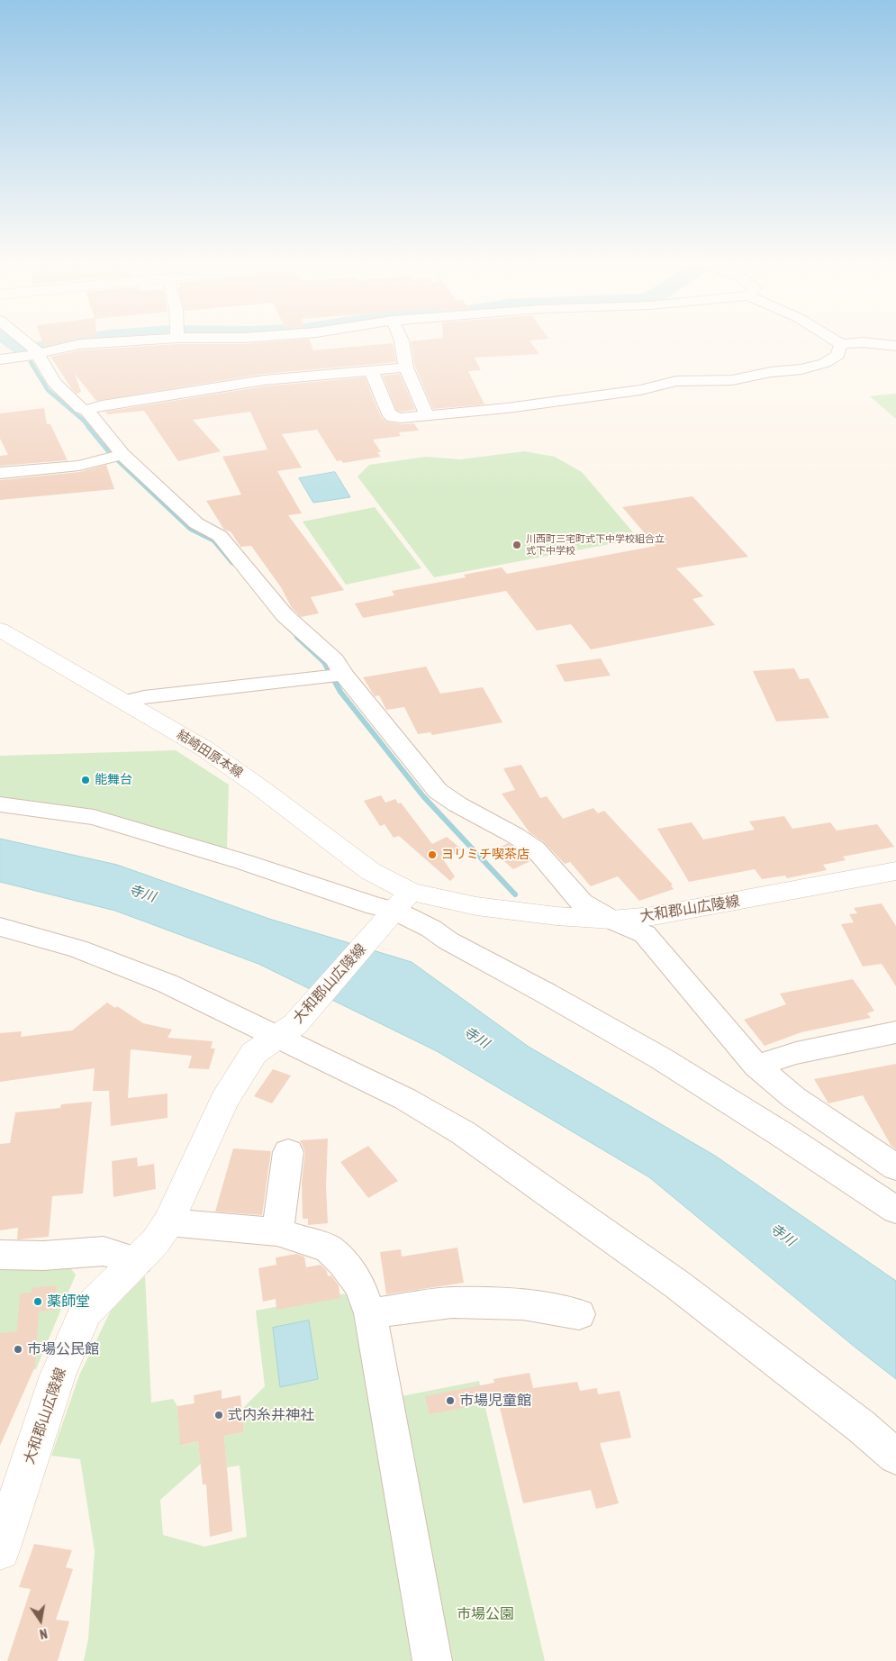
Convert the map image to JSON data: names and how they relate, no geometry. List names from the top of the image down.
{
  "streets": {
    "main road": ["結崎田原本線", "大和郡山広陵線"]
  },
  "crossings": [
    ["結崎田原本線", "大和郡山広陵線"]
  ],
  "water": ["寺川"],
  "parks": ["市場公園"],
  "places": [
    "川西町三宅町式下中学校組合立 式下中学校",
    "能舞台",
    "ヨリミチ喫茶店",
    "薬師堂",
    "市場公民館",
    "市場児童館",
    "式内糸井神社"
  ],
  "north": "bottom"
}
